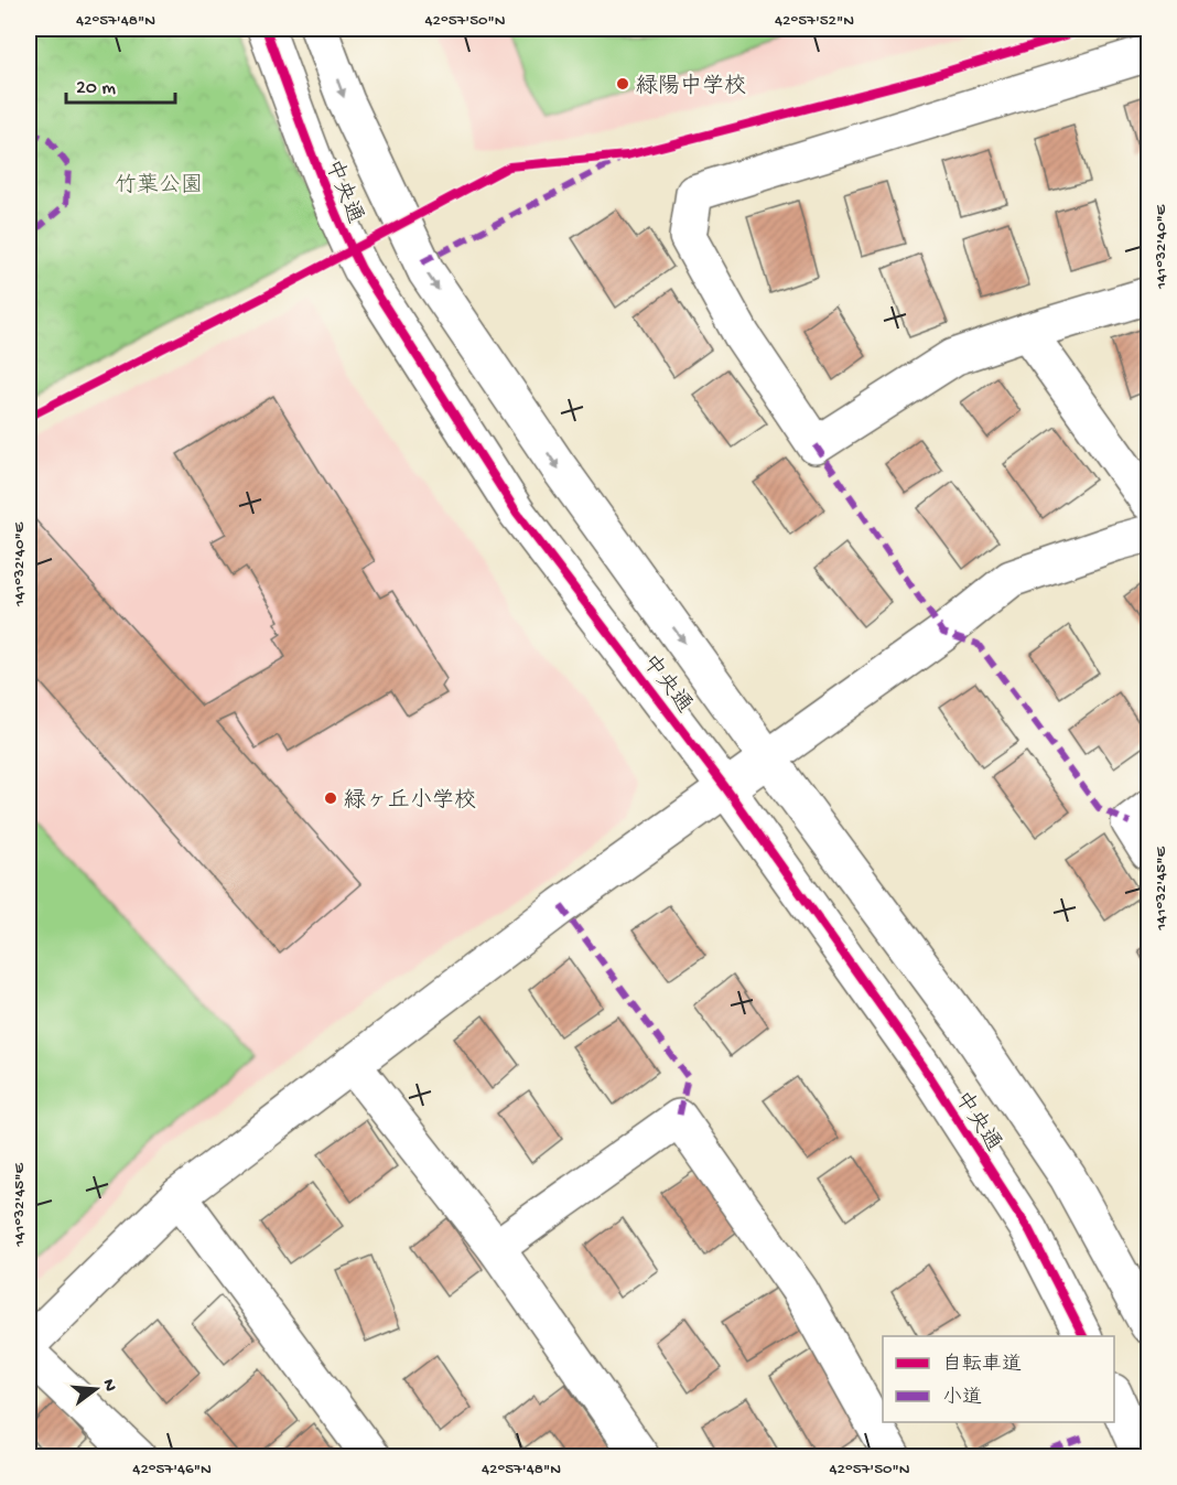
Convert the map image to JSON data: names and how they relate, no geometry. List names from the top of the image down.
{
  "streets": {
    "street": ["中央通"]
  },
  "parks": ["竹葉公園"],
  "places": ["緑陽中学校", "緑ヶ丘小学校"],
  "legend": ["自転車道", "小道"],
  "scale_bar": "20 m",
  "north": "right",
  "coordinates": [
    "42°57'48\"N",
    "42°57'50\"N",
    "42°57'52\"N",
    "141°32'40\"E",
    "141°32'45\"E",
    "42°57'46\"N"
  ]
}
